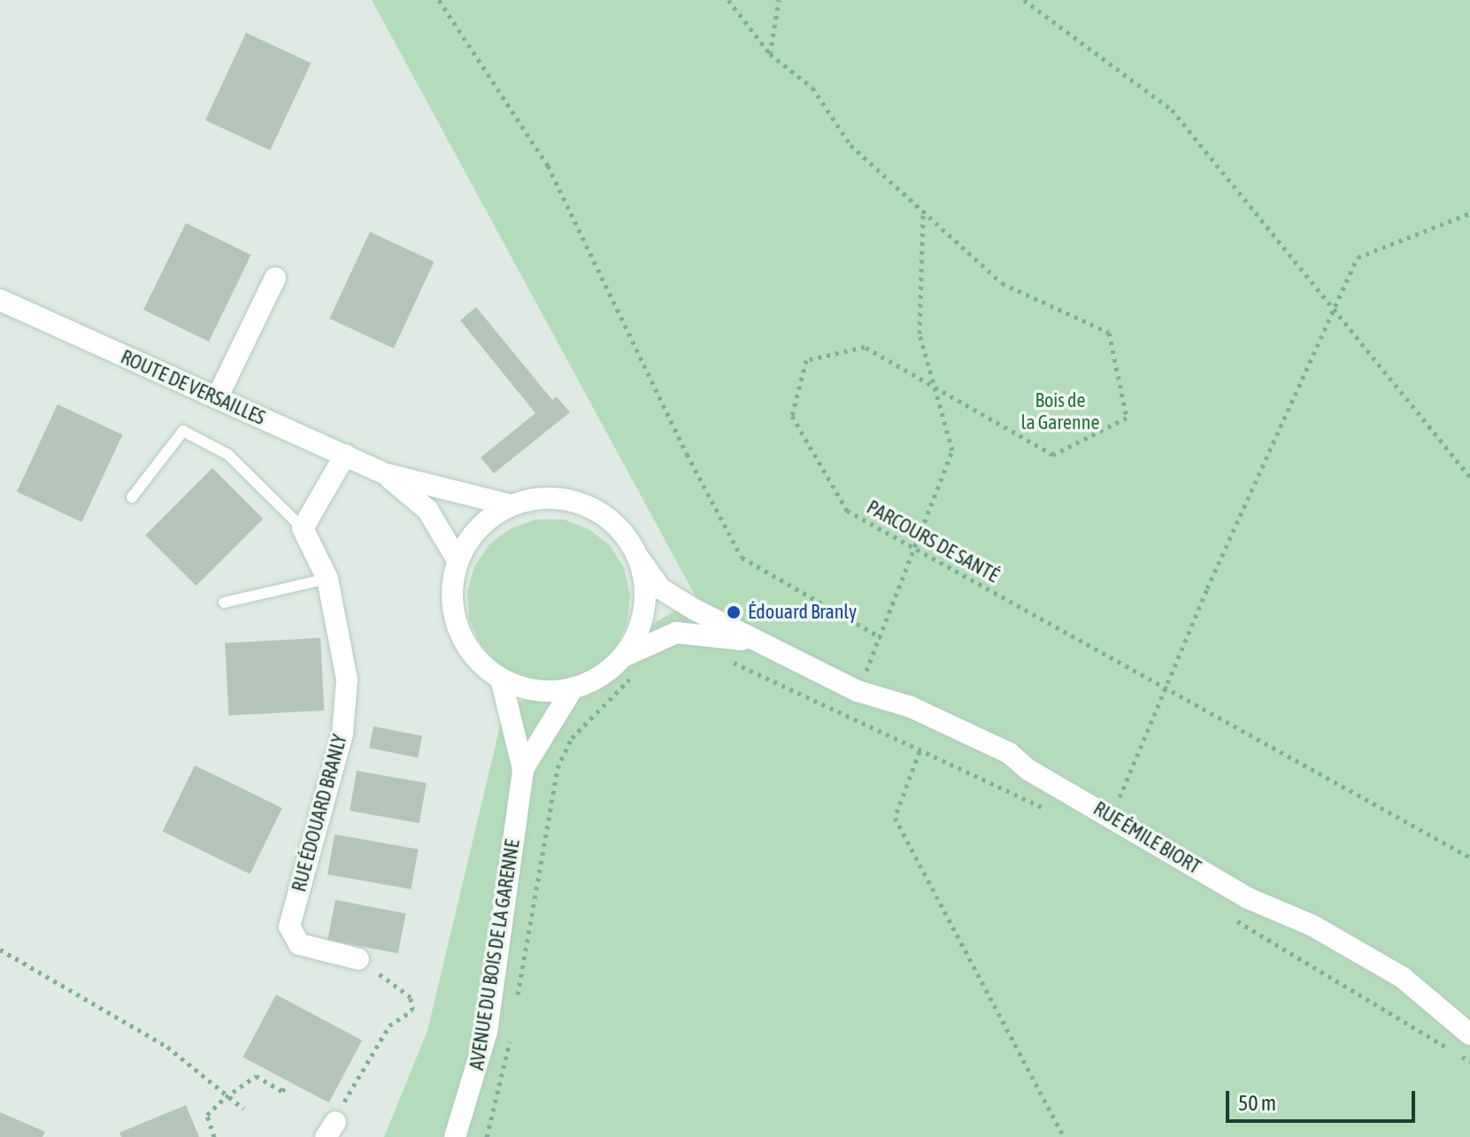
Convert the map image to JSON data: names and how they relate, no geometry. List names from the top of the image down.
{
  "streets": {
    "street": [
      "ROUTE DE VERSAILLES",
      "RUE ÉDOUARD BRANLY",
      "RUE ÉMILE BIORT",
      "AVENUE DU BOIS DE LA GARENNE"
    ],
    "path": ["PARCOURS DE SANTÉ"]
  },
  "crossings": [
    ["ROUTE DE VERSAILLES", "RUE ÉMILE BIORT"],
    ["ROUTE DE VERSAILLES", "AVENUE DU BOIS DE LA GARENNE"],
    ["RUE ÉMILE BIORT", "AVENUE DU BOIS DE LA GARENNE"]
  ],
  "parks": ["Bois de la Garenne"],
  "places": ["Édouard Branly"],
  "scale_bar": "50 m"
}
